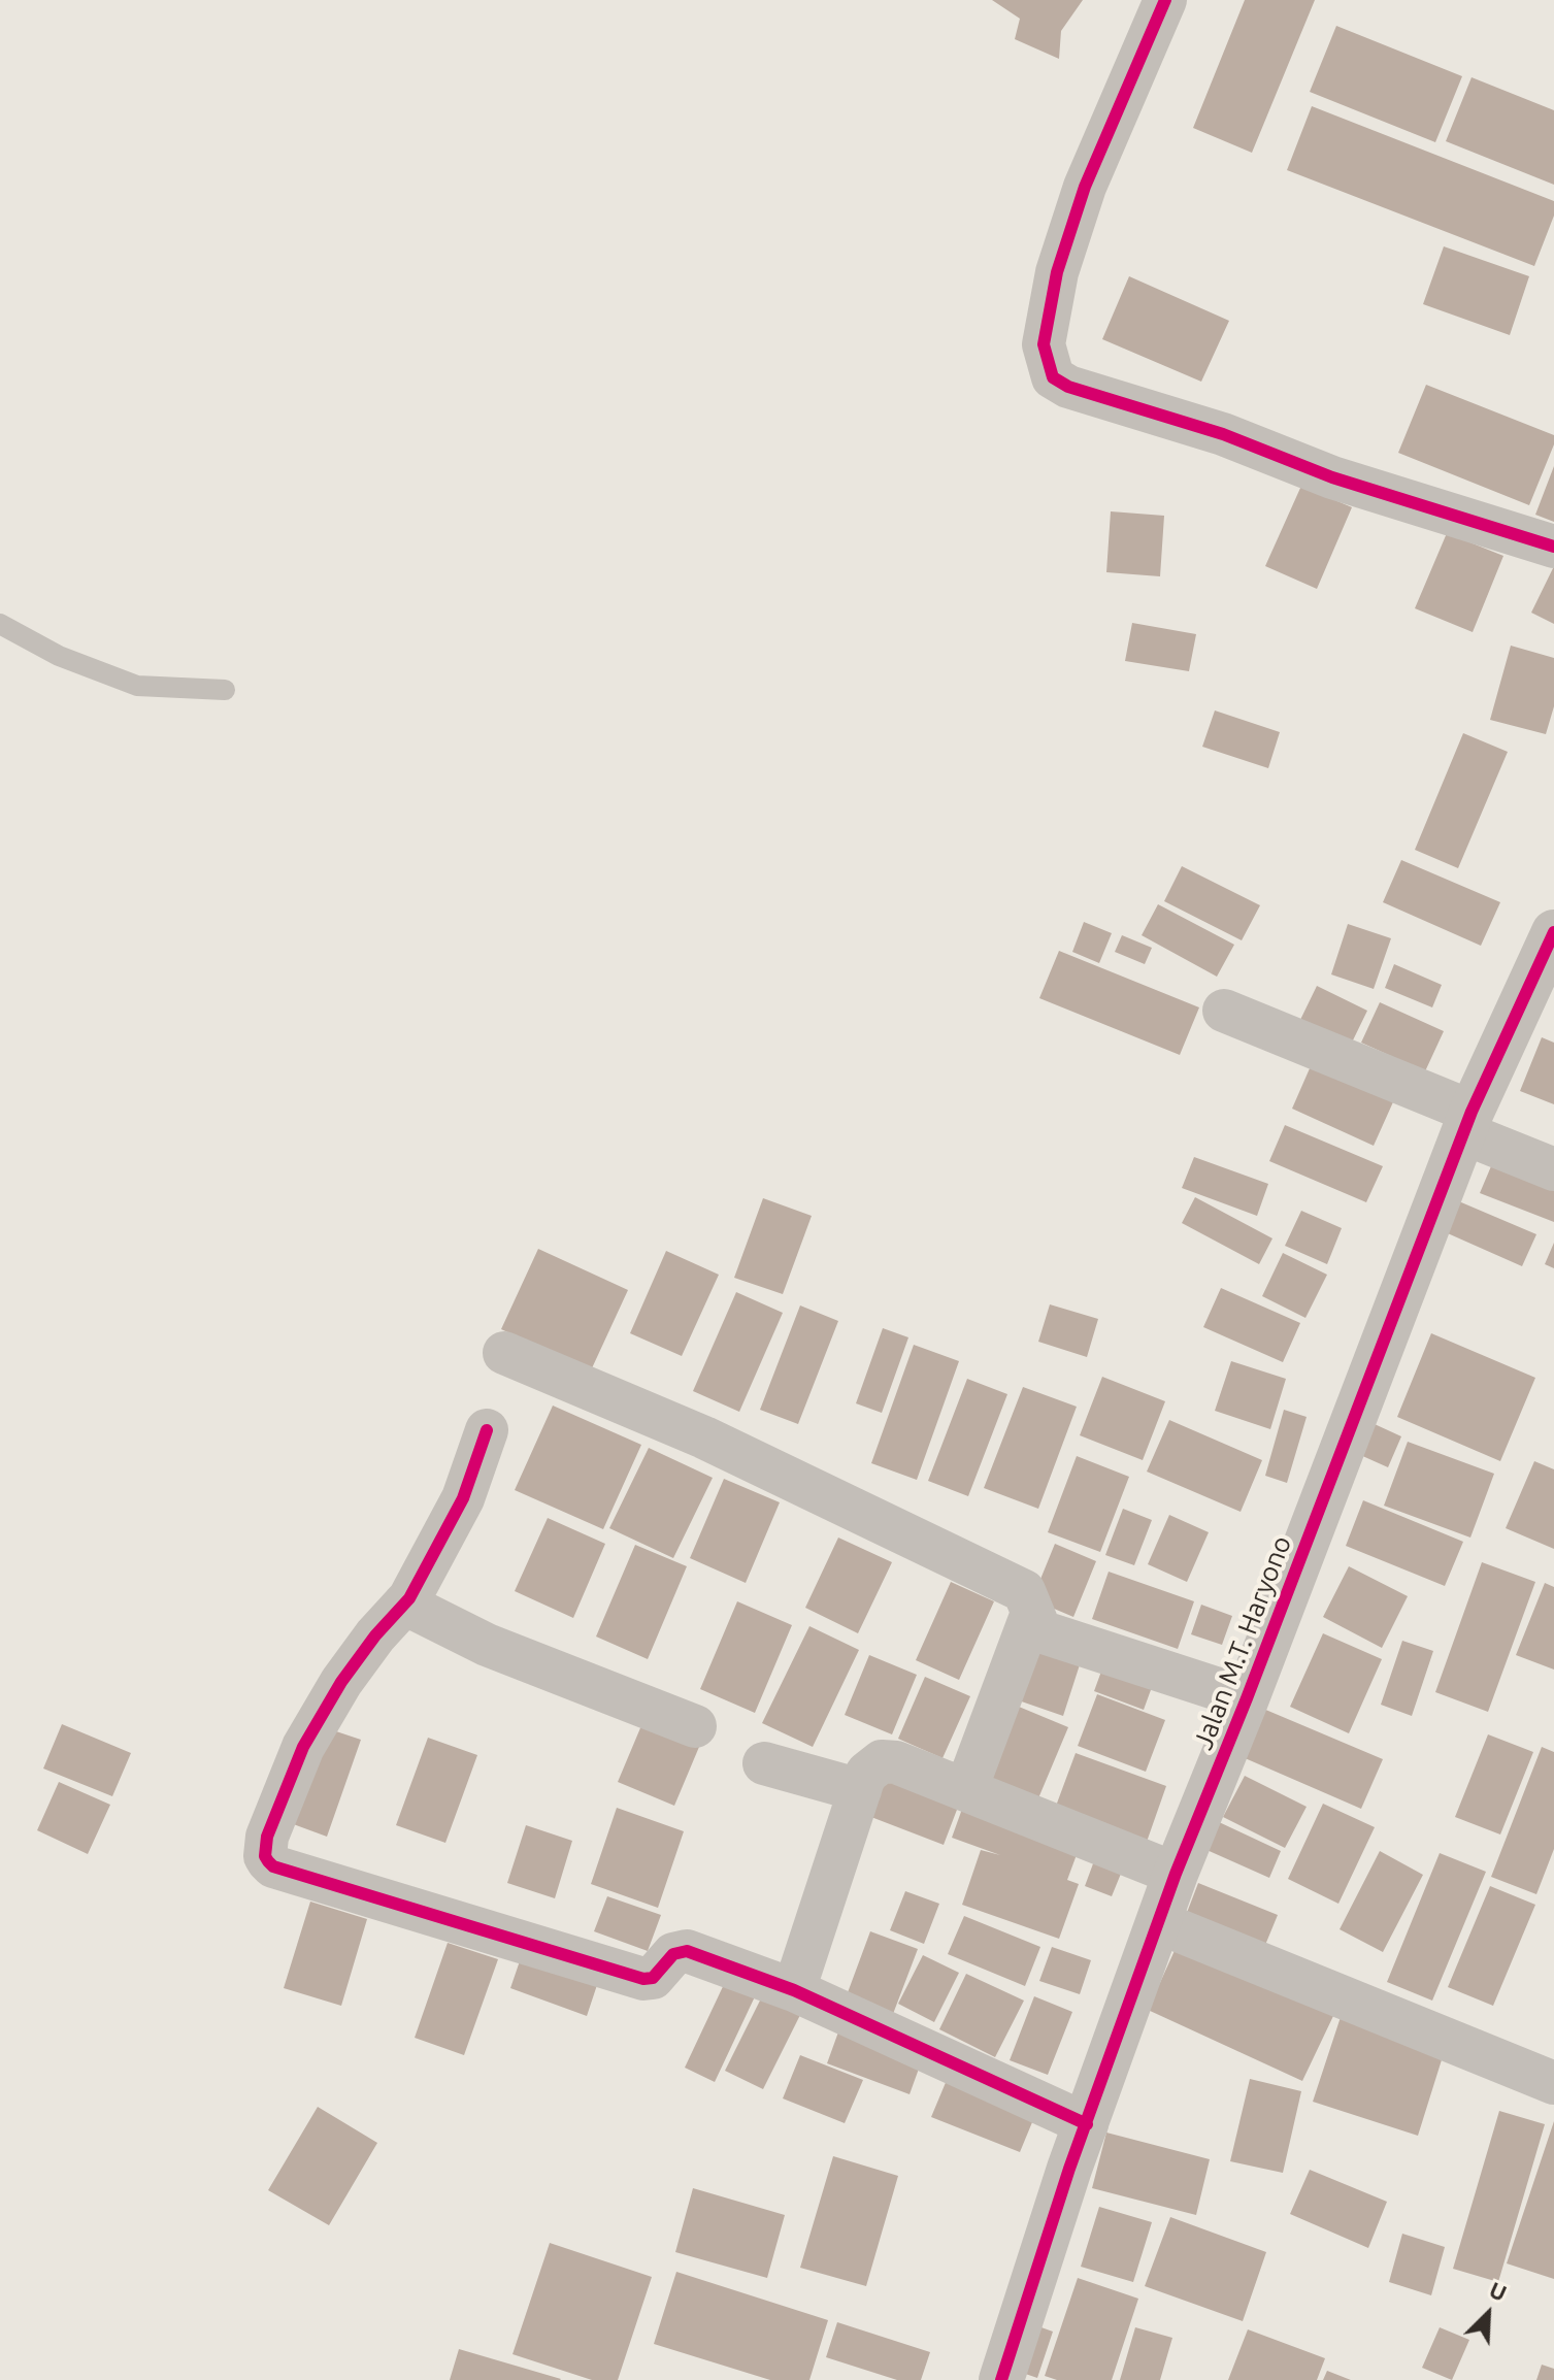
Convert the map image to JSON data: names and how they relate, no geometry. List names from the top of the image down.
{
  "streets": {
    "street": ["Jalan M.T. Haryono"]
  },
  "north": "top right"
}
